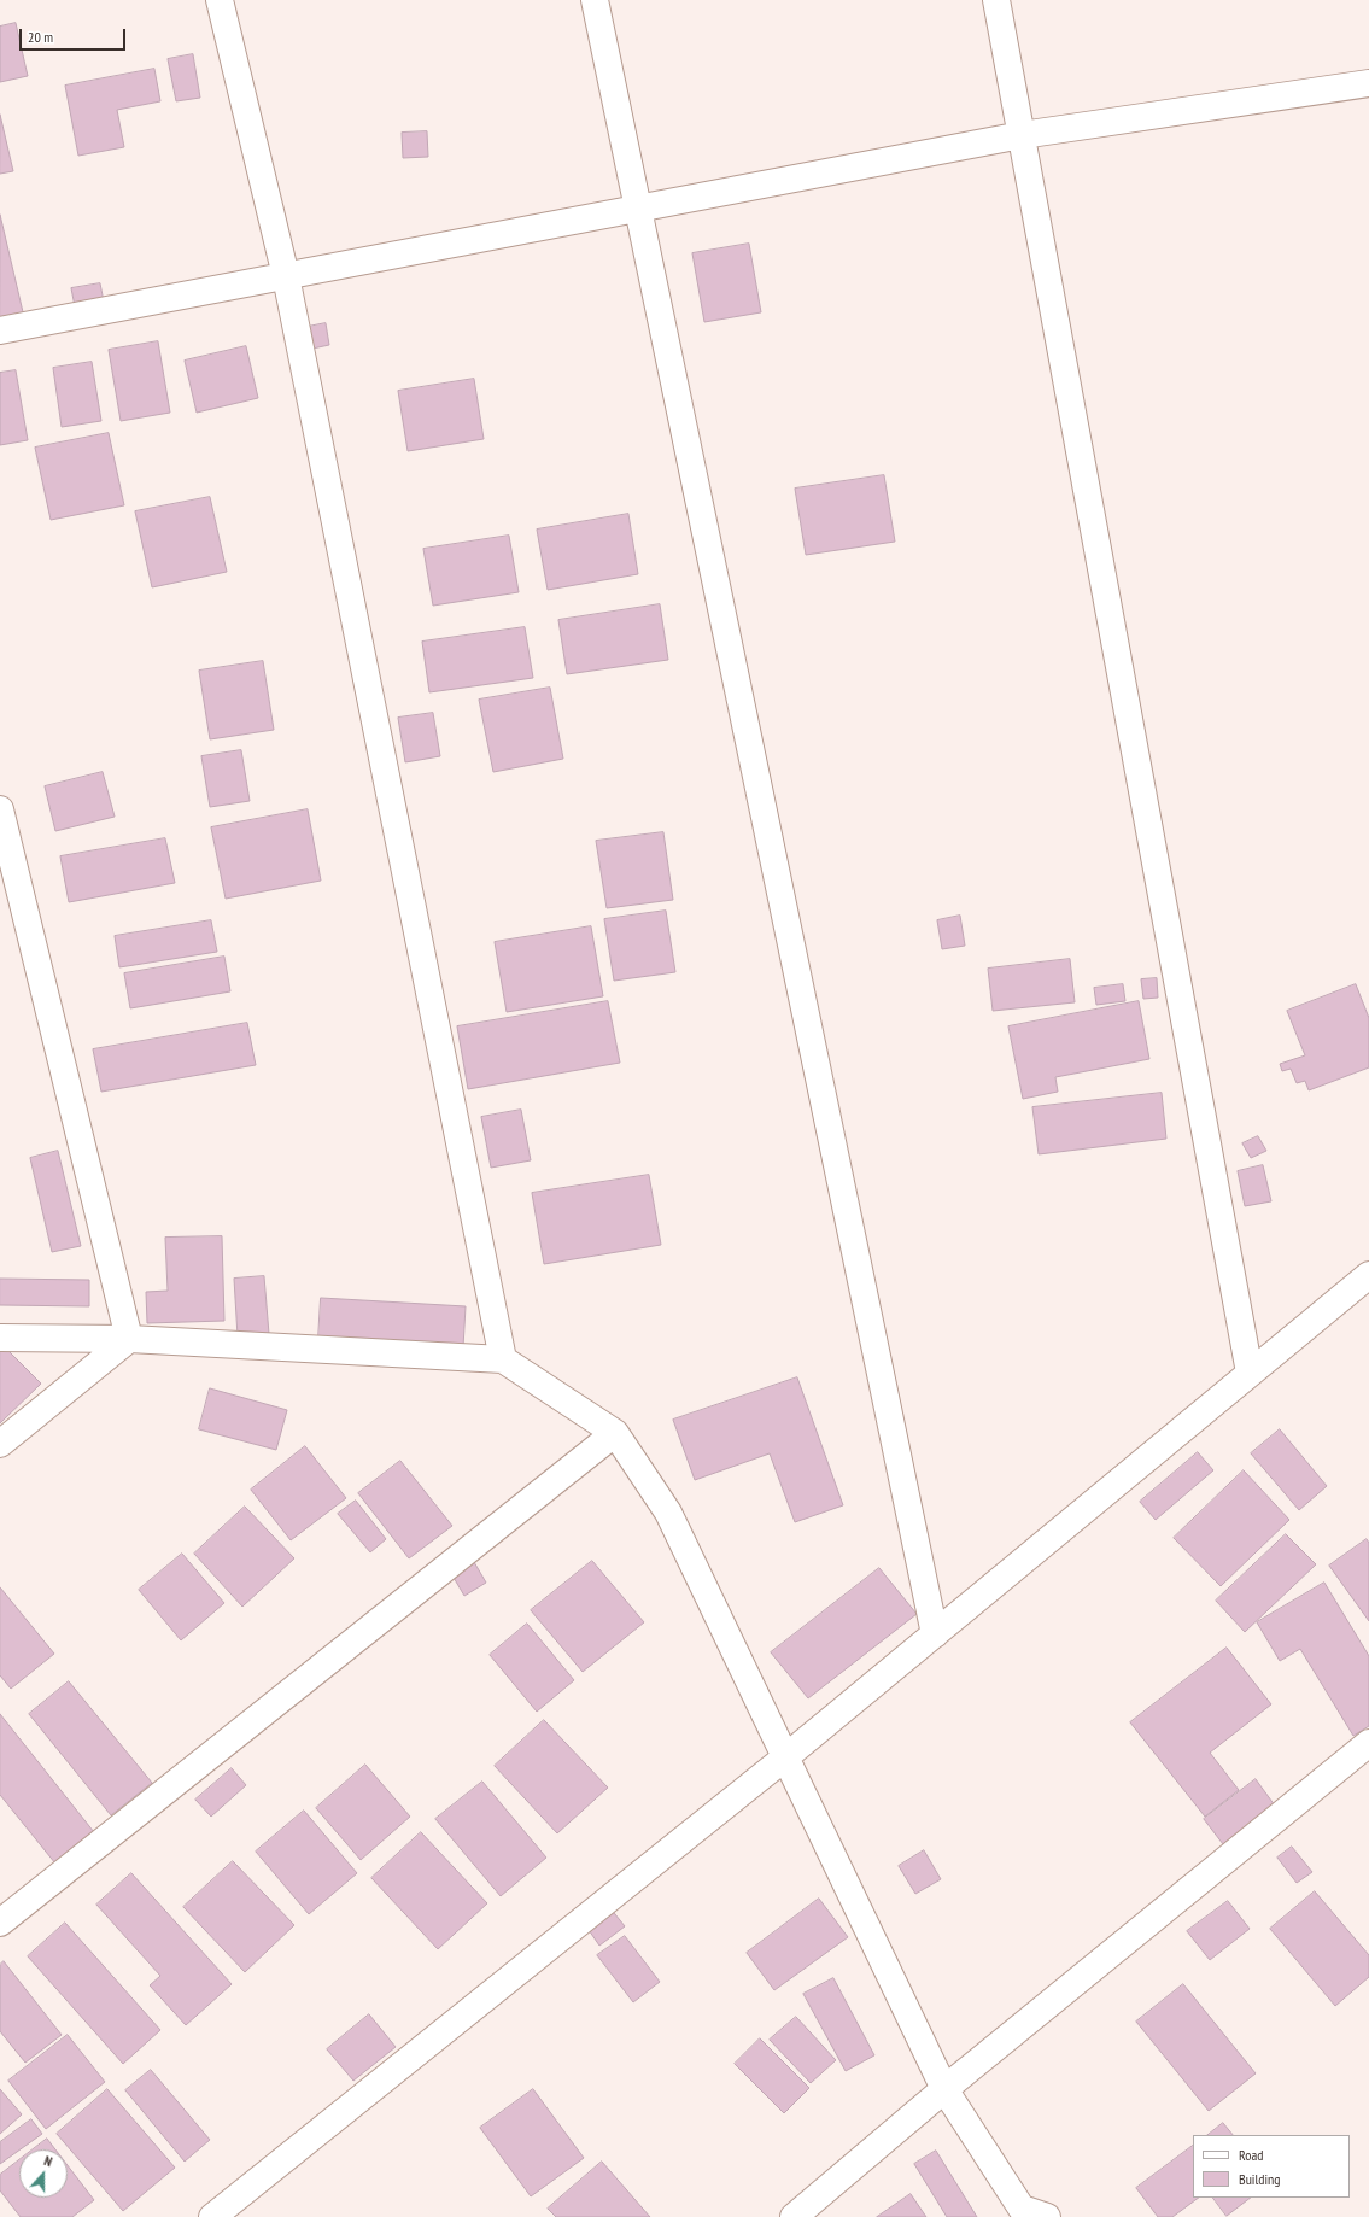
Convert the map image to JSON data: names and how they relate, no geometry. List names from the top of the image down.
{
  "legend": ["Road", "Building"],
  "scale_bar": "20 m",
  "north": "top"
}
